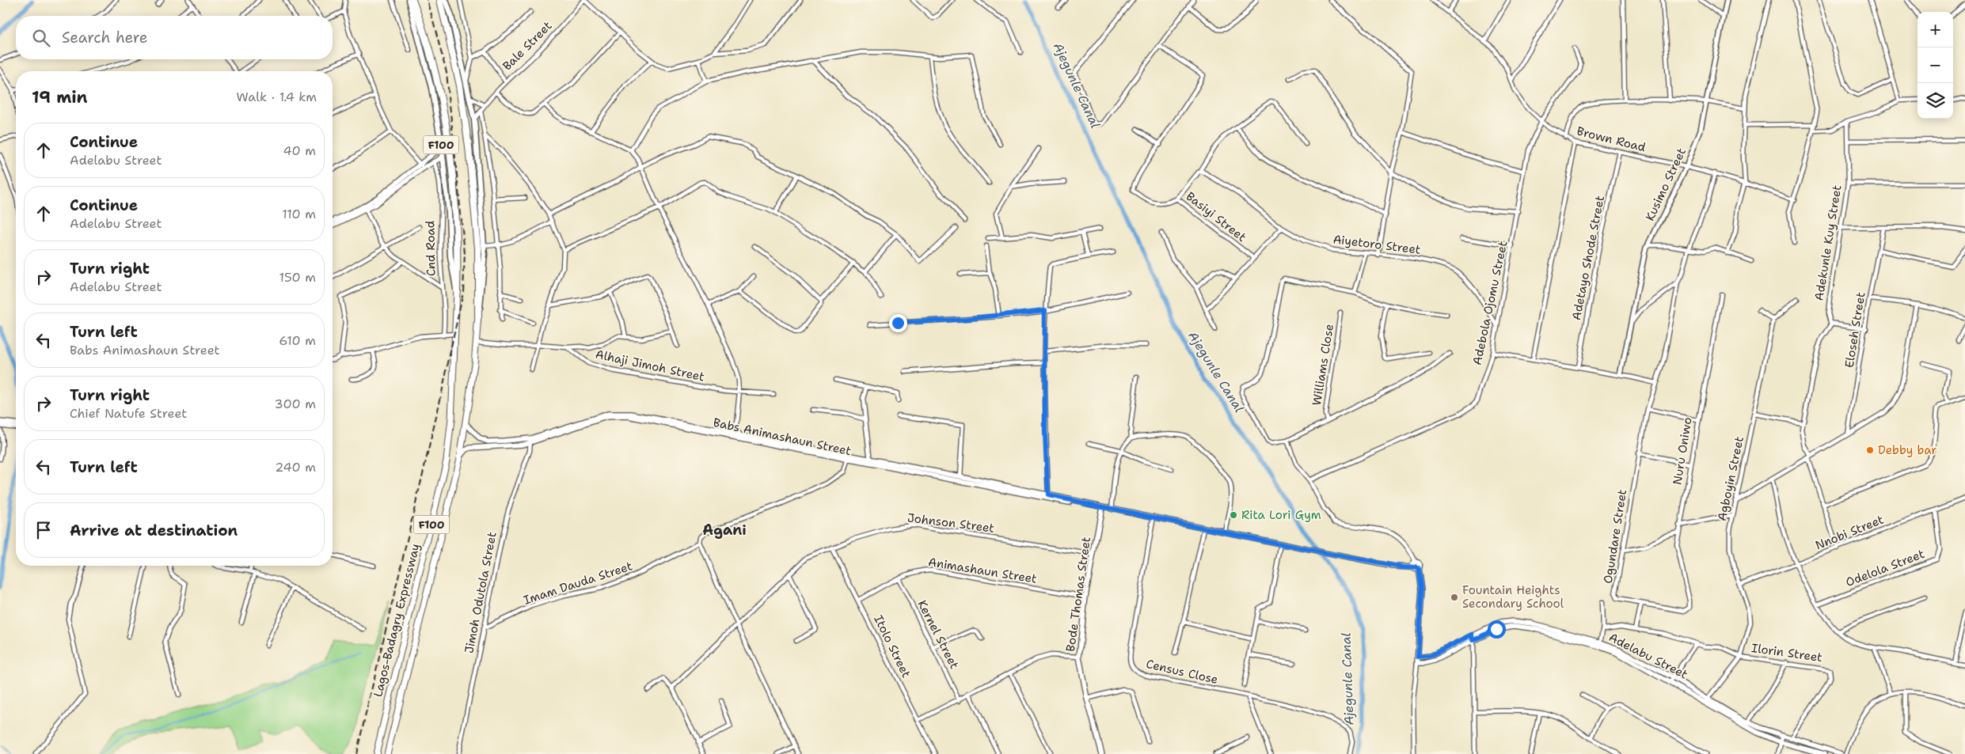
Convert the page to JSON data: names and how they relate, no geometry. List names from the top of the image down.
{
  "streets": {
    "highway": ["F100", "Lagos-Badagry Expressway"],
    "main road": ["Babs Animashaun Street", "Bode Thomas Street", "Adelabu Street"],
    "street": [
      "Bale Street",
      "Brown Road",
      "Kusimo Street",
      "Basiyi Street",
      "Adekunle Kuy Street",
      "Aiyetoro Street",
      "Cnd Road",
      "Adetayo Shode Street",
      "Adebola Ojomu Street",
      "Eloseh Street",
      "Williams Close",
      "Alhaji Jimoh Street",
      "Nuru Oniwo",
      "Agboyin Street",
      "Johnson Street",
      "Nnobi Street",
      "Ogundare Street",
      "Odelola Street",
      "Animashaun Street",
      "Imam Dauda Street",
      "Jimoh Odutola Street",
      "Kernel Street",
      "Itolo Street",
      "Ilorin Street",
      "Census Close"
    ]
  },
  "crossings": [
    ["Bale Street", "Lagos-Badagry Expressway"],
    ["Brown Road", "Kusimo Street"],
    ["Brown Road", "Adetayo Shode Street"],
    ["Brown Road", "Adebola Ojomu Street"],
    ["Brown Road", "Ogundare Street"],
    ["F100", "Lagos-Badagry Expressway"],
    ["Aiyetoro Street", "Adebola Ojomu Street"],
    ["Babs Animashaun Street", "Imam Dauda Street"],
    ["Babs Animashaun Street", "Jimoh Odutola Street"],
    ["Babs Animashaun Street", "Bode Thomas Street"],
    ["Babs Animashaun Street", "Lagos-Badagry Expressway"],
    ["Babs Animashaun Street", "Census Close"],
    ["Nuru Oniwo", "Ogundare Street"],
    ["Agboyin Street", "Nnobi Street"],
    ["Agboyin Street", "Ilorin Street"],
    ["Johnson Street", "Bode Thomas Street"],
    ["Johnson Street", "Itolo Street"],
    ["Nnobi Street", "Odelola Street"],
    ["Animashaun Street", "Bode Thomas Street"],
    ["Animashaun Street", "Kernel Street"],
    ["Animashaun Street", "Itolo Street"],
    ["Imam Dauda Street", "Jimoh Odutola Street"],
    ["Ilorin Street", "Adelabu Street"]
  ],
  "districts": ["Agani"],
  "water": ["Ajegunle Canal"],
  "places": ["Debby bar", "Rita Lori Gym", "Fountain Heights Secondary School"],
  "page": {
    "map_buttons": ["+", "−"],
    "search": "Search here",
    "heading": ["19 min", "Walk · 1.4 km"],
    "list": [
      ["Continue", "Adelabu Street", "40 m"],
      ["Continue", "Adelabu Street", "110 m"],
      ["Turn right", "Adelabu Street", "150 m"],
      ["Turn left", "Babs Animashaun Street", "610 m"],
      ["Turn right", "Chief Natufe Street", "300 m"],
      ["Turn left", "240 m"],
      "Arrive at destination"
    ]
  }
}
